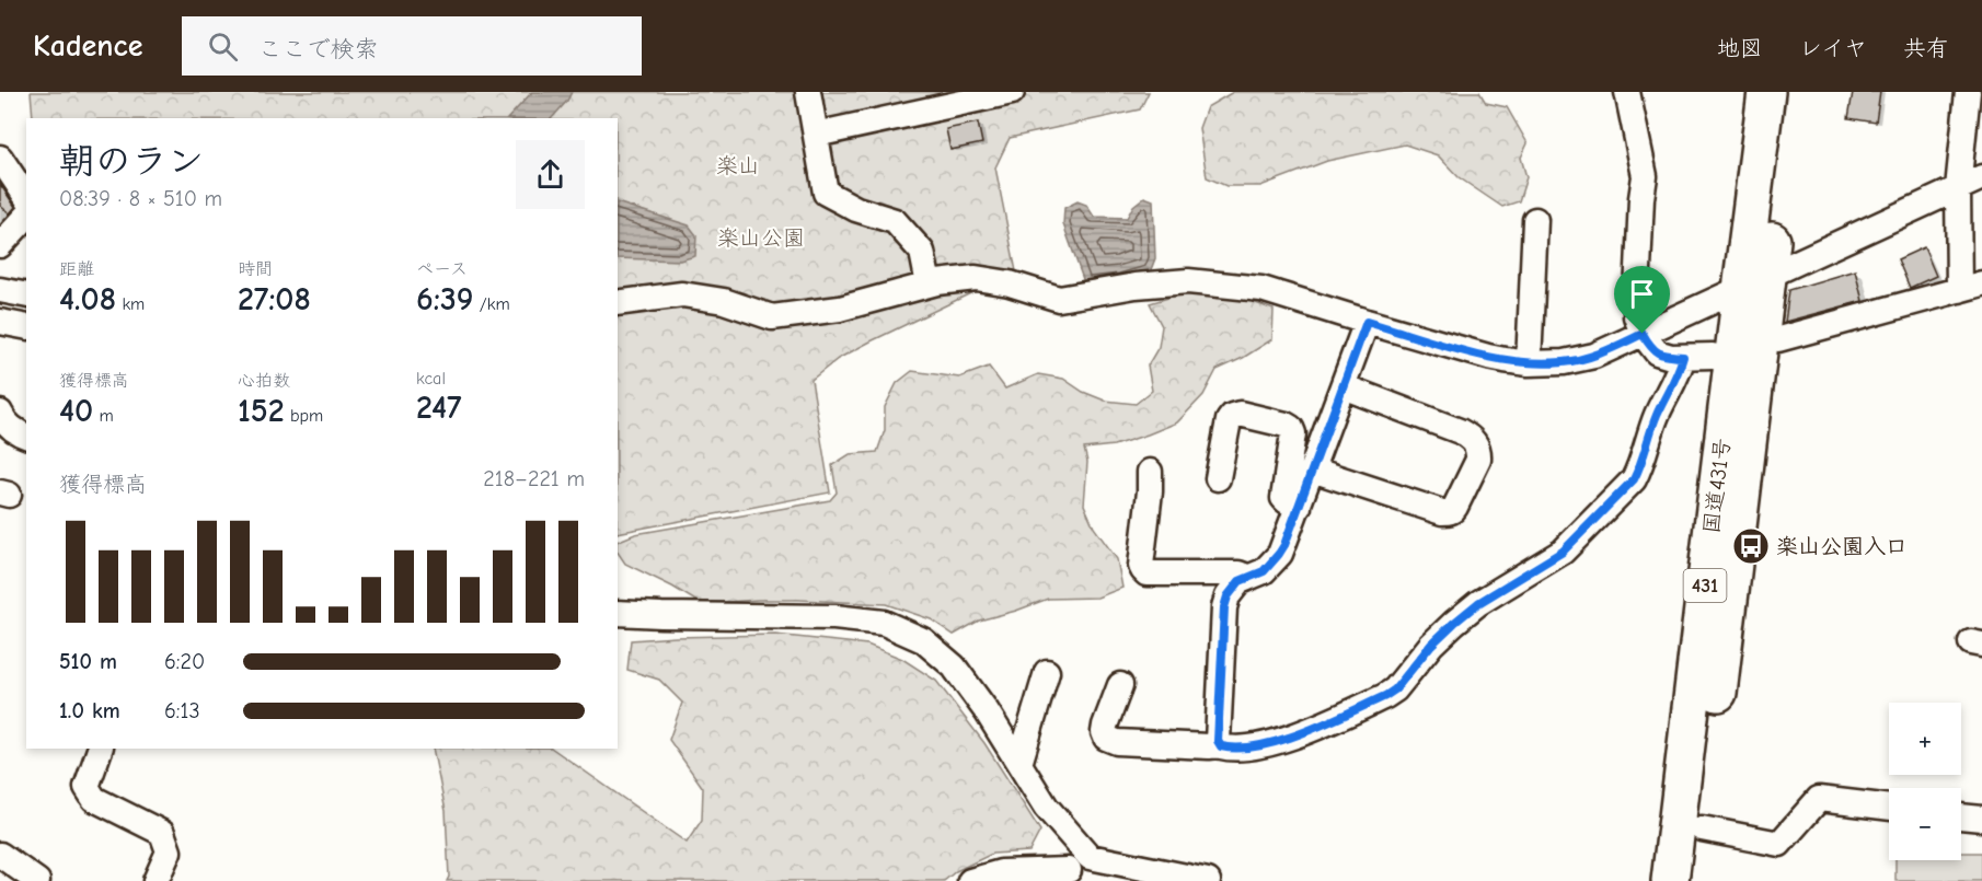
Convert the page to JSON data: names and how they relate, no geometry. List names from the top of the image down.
{
  "streets": {
    "highway": ["国道431号", "431"]
  },
  "parks": ["楽山", "楽山公園"],
  "places": {
    "bus stop": ["楽山公園入口"]
  },
  "page": {
    "header": "Kadence",
    "search": "ここで検索",
    "nav": ["地図", "レイヤ", "共有"],
    "heading": ["朝のラン", "08:39 · 8 × 510 m"],
    "stats": [
      ["距離", "4.08 km"],
      ["時間", "27:08"],
      ["ペース", "6:39 /km"],
      ["獲得標高", "40 m"],
      ["心拍数", "152 bpm"],
      ["kcal", "247"]
    ],
    "chart": ["獲得標高", "218–221 m"],
    "list": [
      {
        "name": "510 m",
        "note": "6:20"
      },
      {
        "name": "1.0 km",
        "note": "6:13"
      }
    ],
    "map_buttons": ["+", "−"]
  }
}
